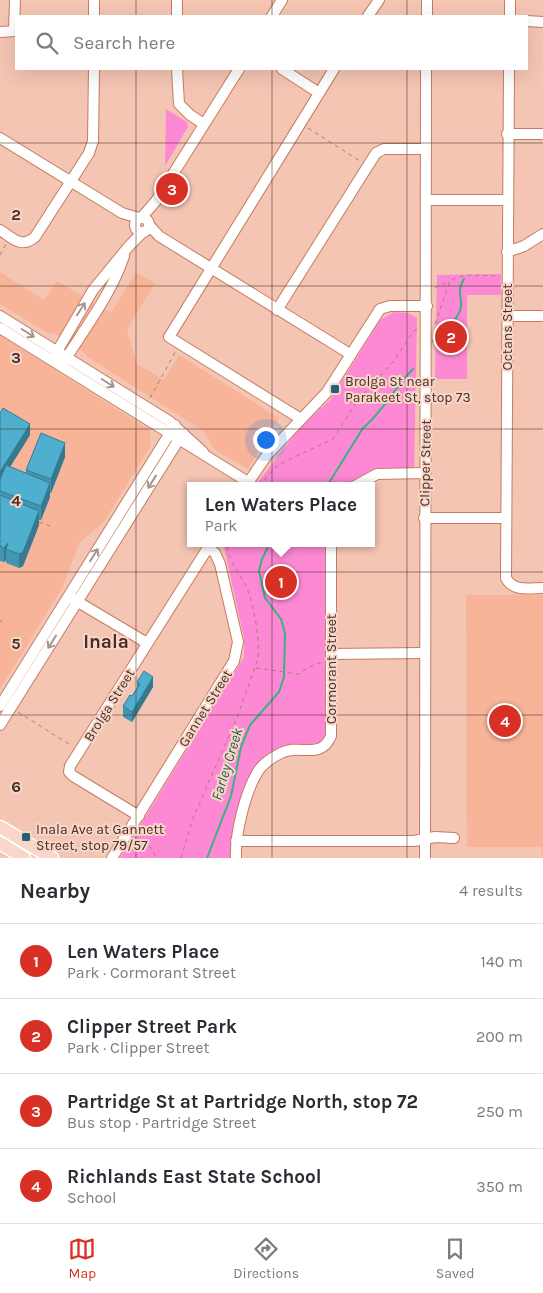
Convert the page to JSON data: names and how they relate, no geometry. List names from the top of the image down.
{
  "streets": {
    "street": [
      "Octans Street",
      "Clipper Street",
      "Cormorant Street",
      "Brolga Street",
      "Gannet Street"
    ]
  },
  "crossings": [
    ["Brolga Street", "Gannet Street"]
  ],
  "districts": ["Inala"],
  "water": ["Farley Creek"],
  "places": {
    "transit": ["Brolga St near Parakeet St, stop 73", "Inala Ave at Gannett Street, stop 79/57"]
  },
  "page": {
    "search": "Search here",
    "pins": [
      "3",
      "2",
      "1",
      "4"
    ],
    "popup": ["Len Waters Place", "Park"],
    "heading": ["Nearby", "4 results"],
    "list": [
      {
        "mark": "1",
        "name": "Len Waters Place",
        "note": "Park · Cormorant Street",
        "value": "140 m"
      },
      {
        "mark": "2",
        "name": "Clipper Street Park",
        "note": "Park · Clipper Street",
        "value": "200 m"
      },
      {
        "mark": "3",
        "name": "Partridge St at Partridge North, stop 72",
        "note": "Bus stop · Partridge Street",
        "value": "250 m"
      },
      {
        "mark": "4",
        "name": "Richlands East State School",
        "note": "School",
        "value": "350 m"
      }
    ],
    "nav": ["Map", "Directions", "Saved"]
  },
  "grid": {
    "rows": [
      "2",
      "3",
      "4",
      "5",
      "6"
    ]
  }
}
